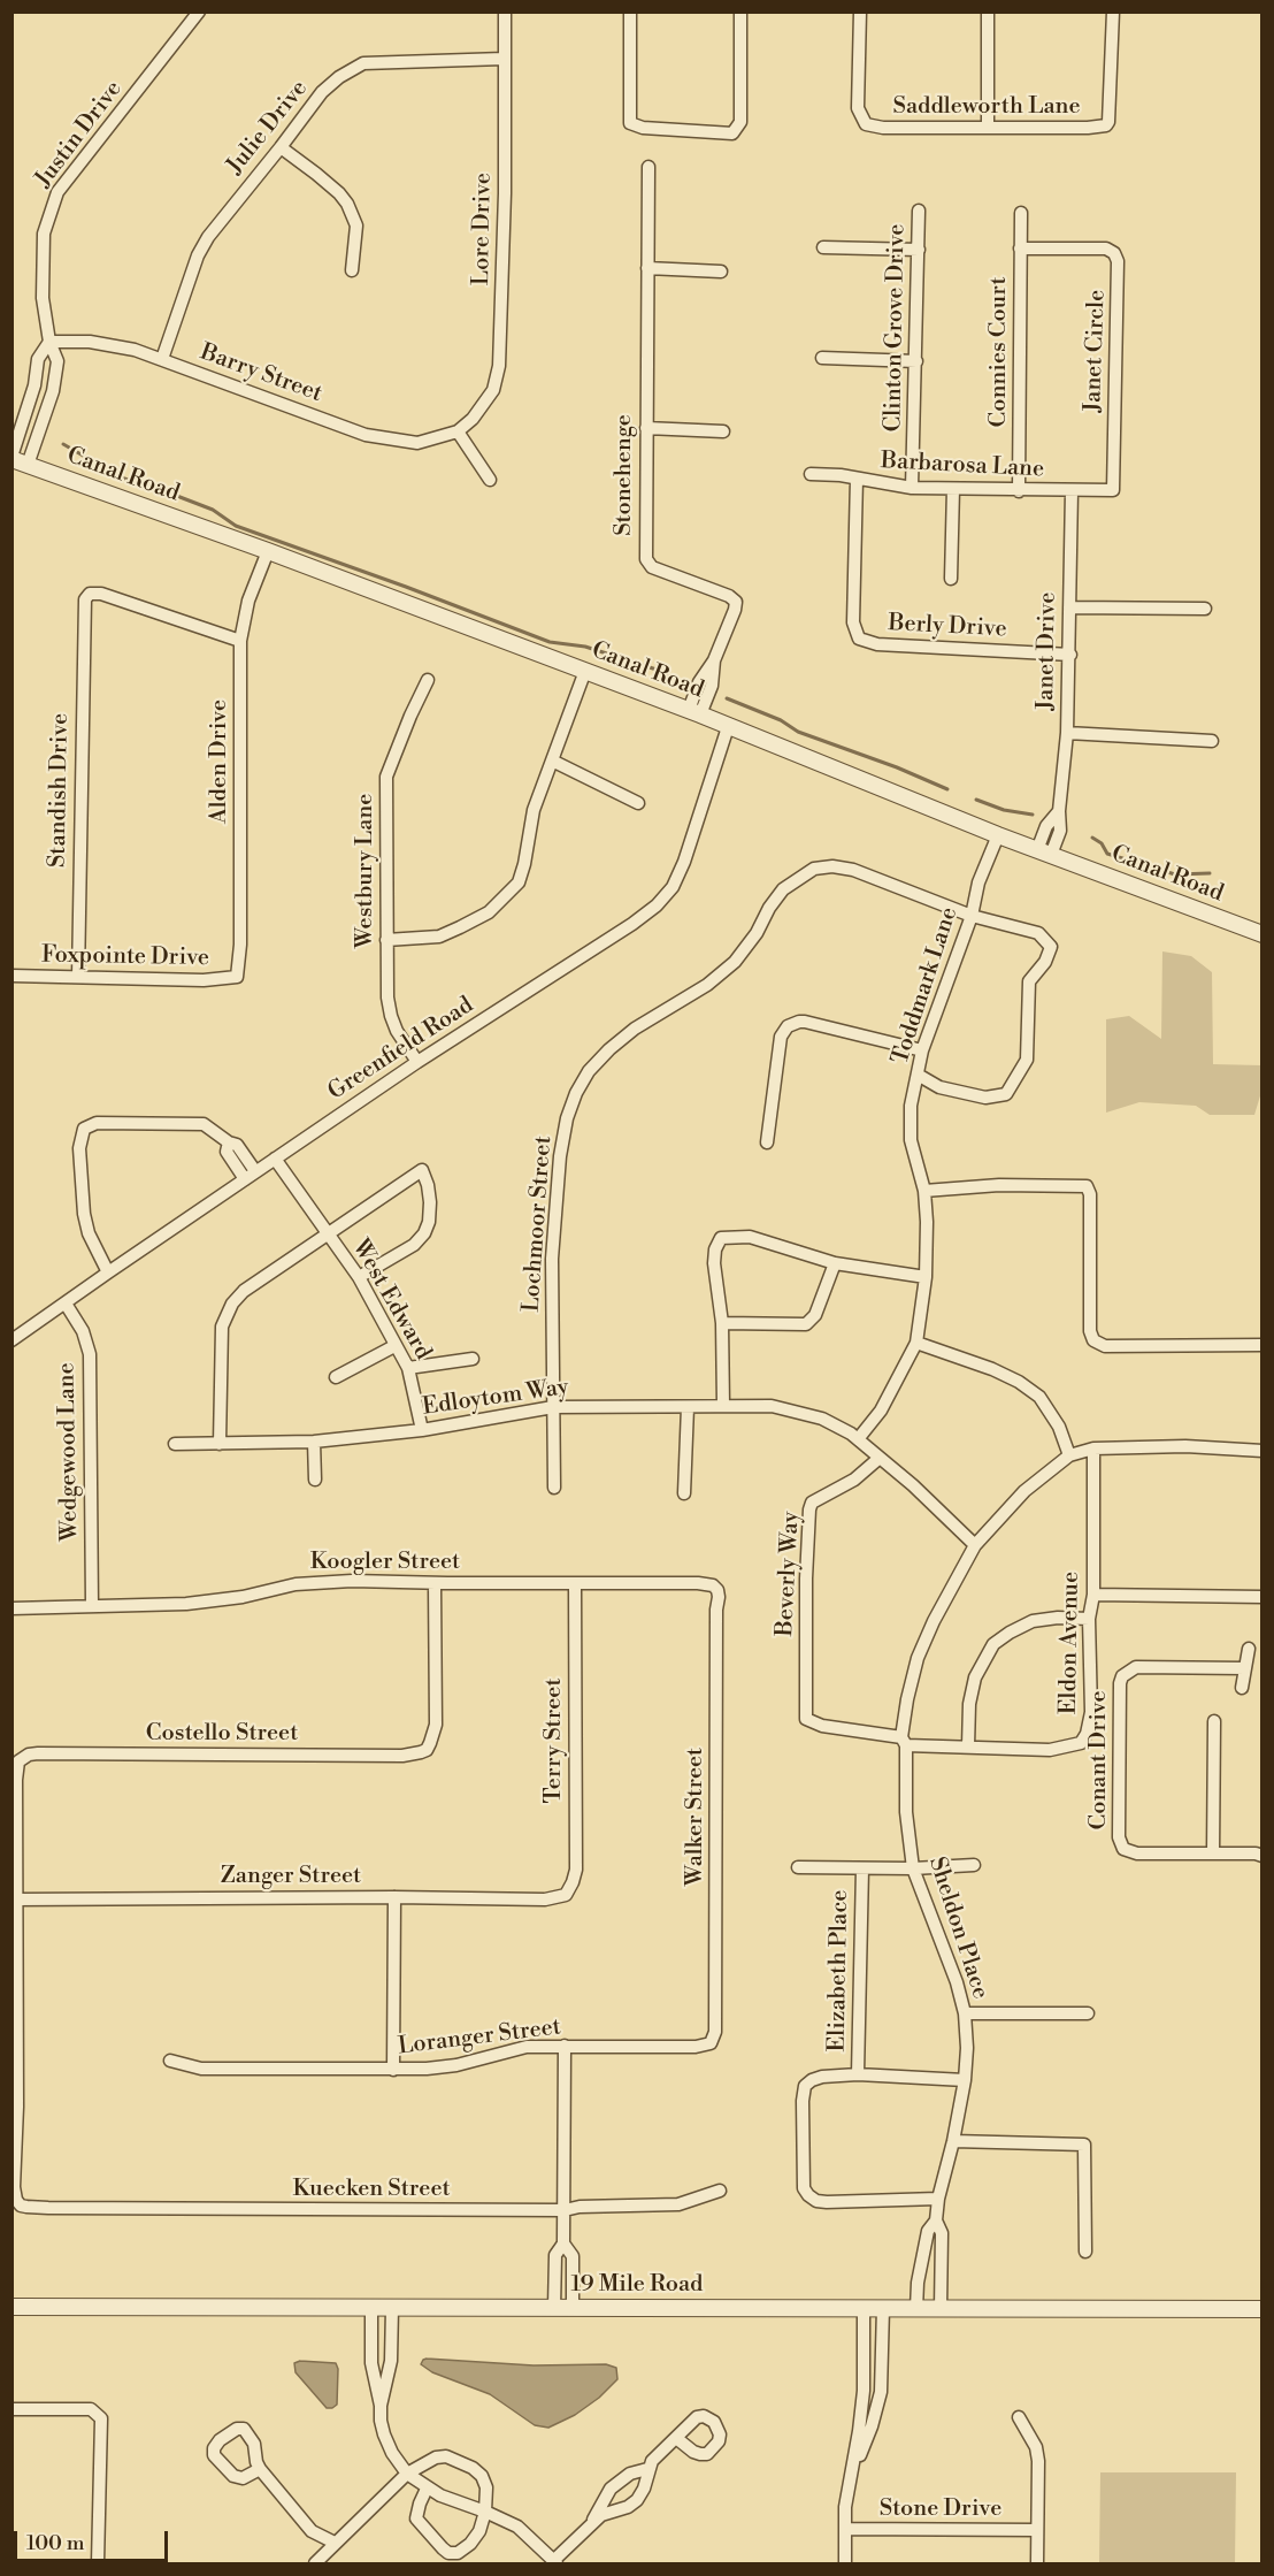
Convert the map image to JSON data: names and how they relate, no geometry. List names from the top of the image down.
{
  "streets": {
    "street": [
      "Saddleworth Lane",
      "Julie Drive",
      "Justin Drive",
      "Lore Drive",
      "Clinton Grove Drive",
      "Janet Circle",
      "Connies Court",
      "Barry Street",
      "Barbarosa Lane",
      "Canal Road",
      "Stonehenge",
      "Berly Drive",
      "Janet Drive",
      "Alden Drive",
      "Standish Drive",
      "Westbury Lane",
      "Foxpointe Drive",
      "Toddmark Lane",
      "Greenfield Road",
      "Lochmoor Street",
      "West Edward",
      "Edloytom Way",
      "Wedgewood Lane",
      "Koogler Street",
      "Beverly Way",
      "Eldon Avenue",
      "Costello Street",
      "Terry Street",
      "Conant Drive",
      "Walker Street",
      "Zanger Street",
      "Sheldon Place",
      "Elizabeth Place",
      "Loranger Street",
      "Kuecken Street",
      "19 Mile Road",
      "Stone Drive"
    ]
  },
  "crossings": [
    ["Julie Drive", "Lore Drive"],
    ["Julie Drive", "Barry Street"],
    ["Justin Drive", "Barry Street"],
    ["Justin Drive", "Canal Road"],
    ["Lore Drive", "Barry Street"],
    ["Clinton Grove Drive", "Barbarosa Lane"],
    ["Janet Circle", "Connies Court"],
    ["Janet Circle", "Barbarosa Lane"],
    ["Connies Court", "Barbarosa Lane"],
    ["Barbarosa Lane", "Berly Drive"],
    ["Barbarosa Lane", "Janet Drive"],
    ["Canal Road", "Stonehenge"],
    ["Canal Road", "Janet Drive"],
    ["Canal Road", "Alden Drive"],
    ["Canal Road", "Toddmark Lane"],
    ["Canal Road", "Greenfield Road"],
    ["Berly Drive", "Janet Drive"],
    ["Alden Drive", "Standish Drive"],
    ["Alden Drive", "Foxpointe Drive"],
    ["Standish Drive", "Foxpointe Drive"],
    ["Westbury Lane", "Greenfield Road"],
    ["Toddmark Lane", "Lochmoor Street"],
    ["Greenfield Road", "West Edward"],
    ["Greenfield Road", "Wedgewood Lane"],
    ["Lochmoor Street", "Edloytom Way"],
    ["West Edward", "Edloytom Way"],
    ["Edloytom Way", "Beverly Way"],
    ["Wedgewood Lane", "Koogler Street"],
    ["Koogler Street", "Costello Street"],
    ["Koogler Street", "Terry Street"],
    ["Koogler Street", "Walker Street"],
    ["Beverly Way", "Eldon Avenue"],
    ["Beverly Way", "Sheldon Place"],
    ["Eldon Avenue", "Sheldon Place"],
    ["Costello Street", "Zanger Street"],
    ["Costello Street", "Kuecken Street"],
    ["Terry Street", "Zanger Street"],
    ["Walker Street", "Loranger Street"],
    ["Zanger Street", "Kuecken Street"],
    ["Sheldon Place", "19 Mile Road"]
  ],
  "scale_bar": "100 m"
}
